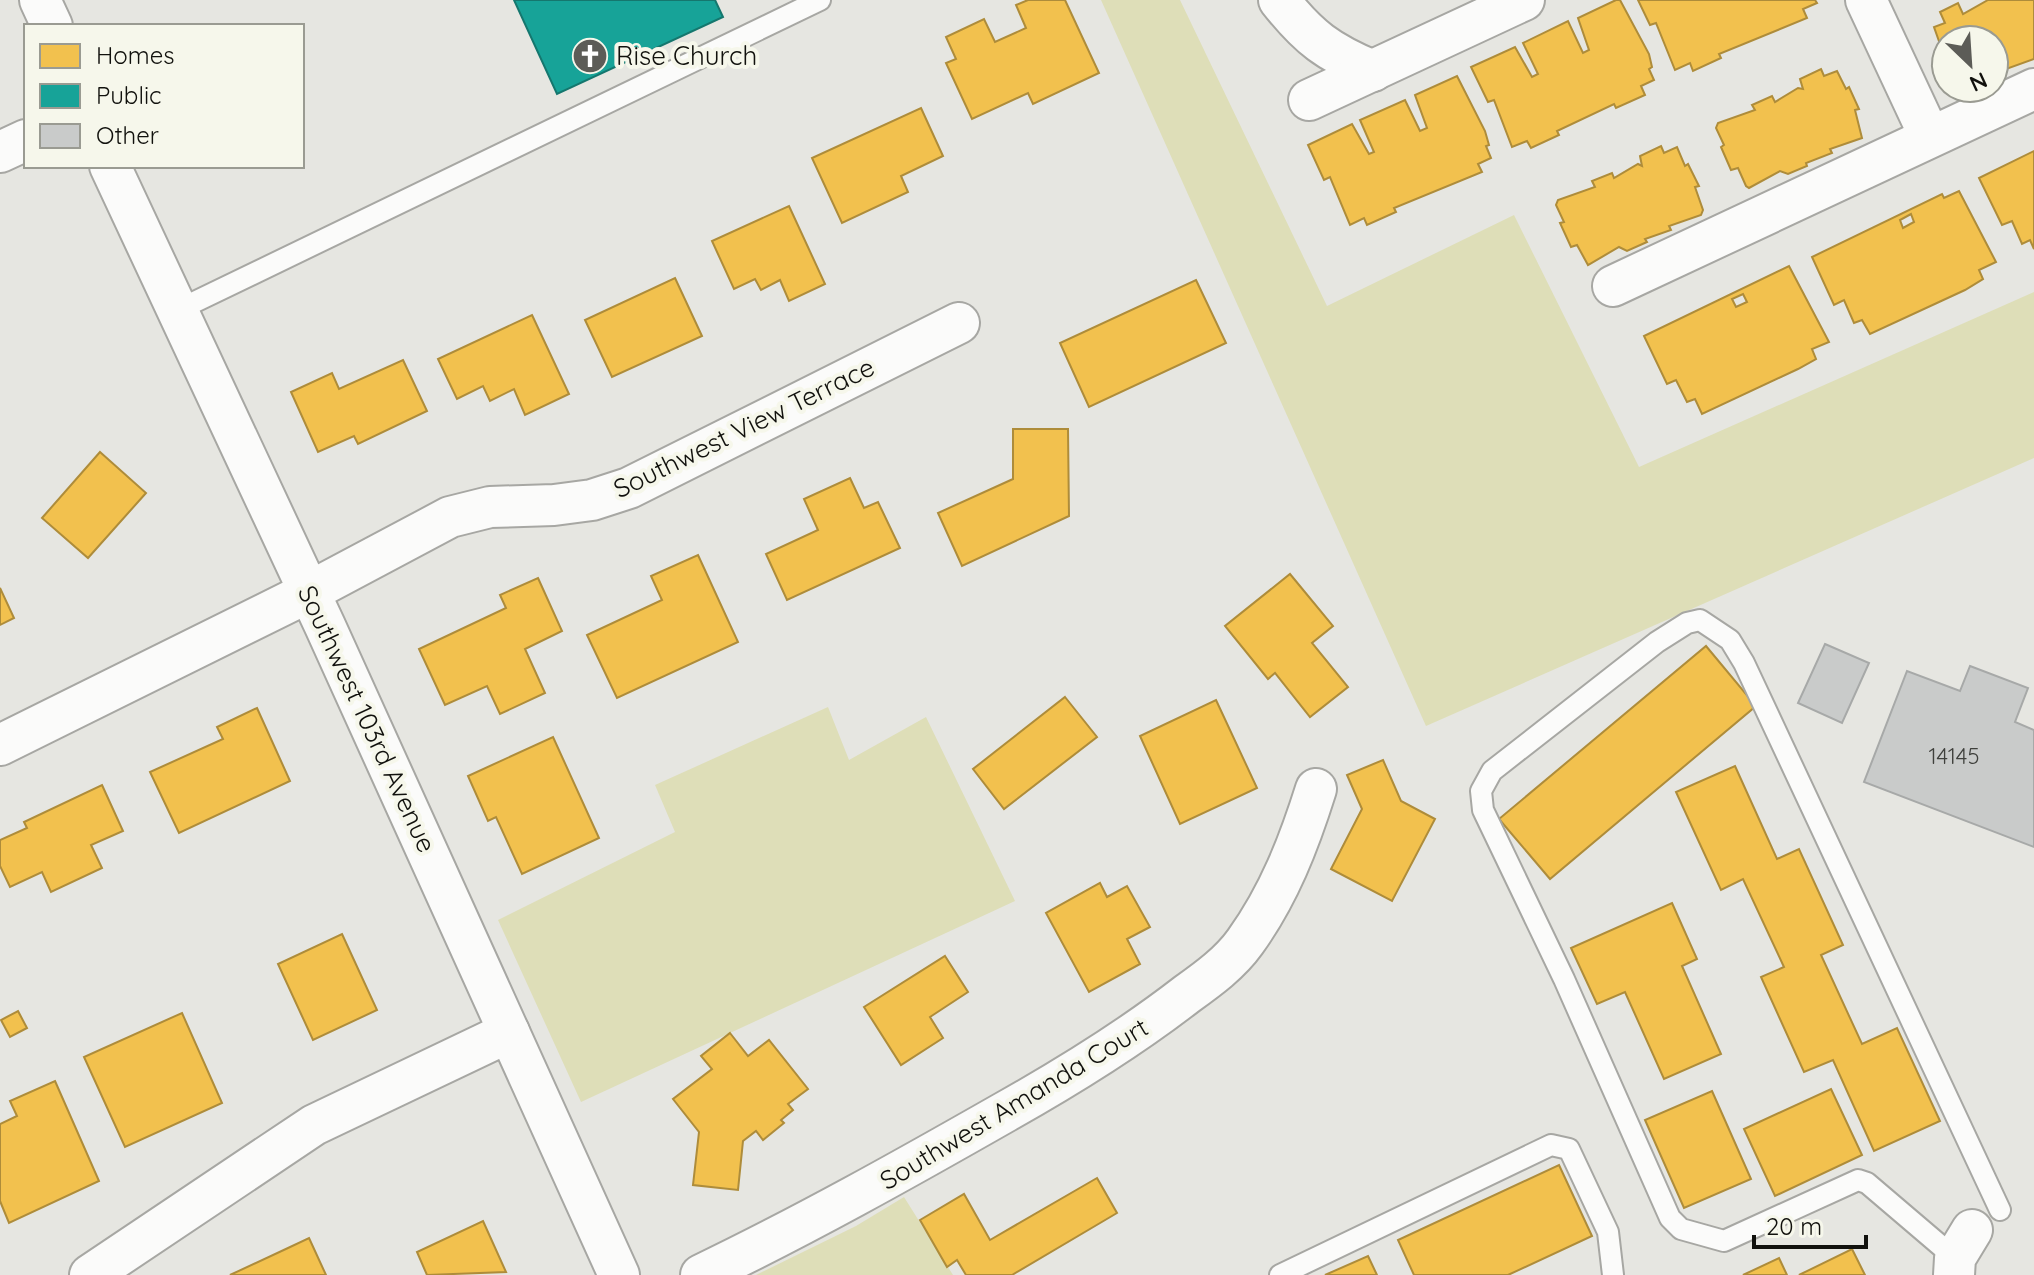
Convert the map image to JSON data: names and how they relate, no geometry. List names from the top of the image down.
{
  "streets": {
    "street": ["Southwest View Terrace", "Southwest 103rd Avenue", "Southwest Amanda Court"]
  },
  "crossings": [
    ["Southwest View Terrace", "Southwest 103rd Avenue"]
  ],
  "places": {
    "church": ["Rise Church"]
  },
  "house_numbers": ["14145"],
  "legend": ["Homes", "Public", "Other"],
  "scale_bar": "20 m",
  "north": "bottom right"
}
